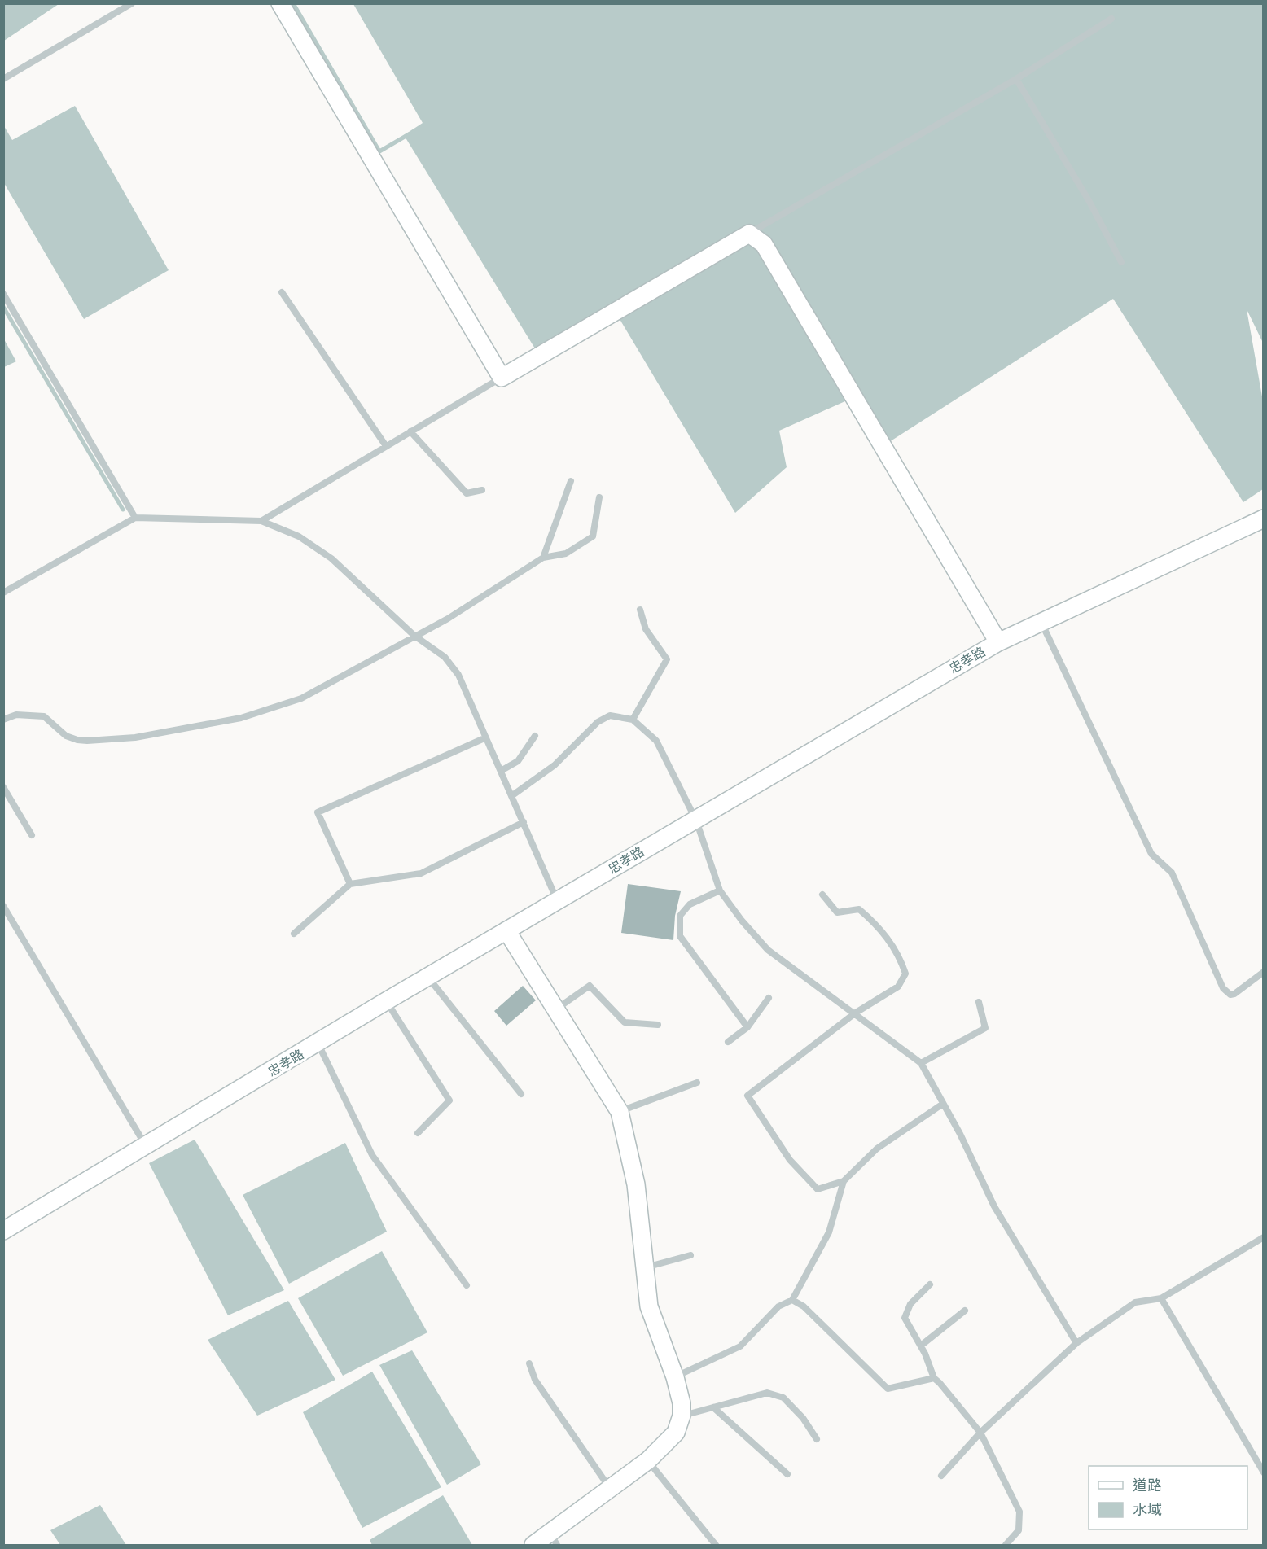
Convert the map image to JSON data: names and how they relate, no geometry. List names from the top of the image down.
{
  "streets": {
    "street": ["忠孝路"]
  },
  "legend": ["道路", "水域"]
}
